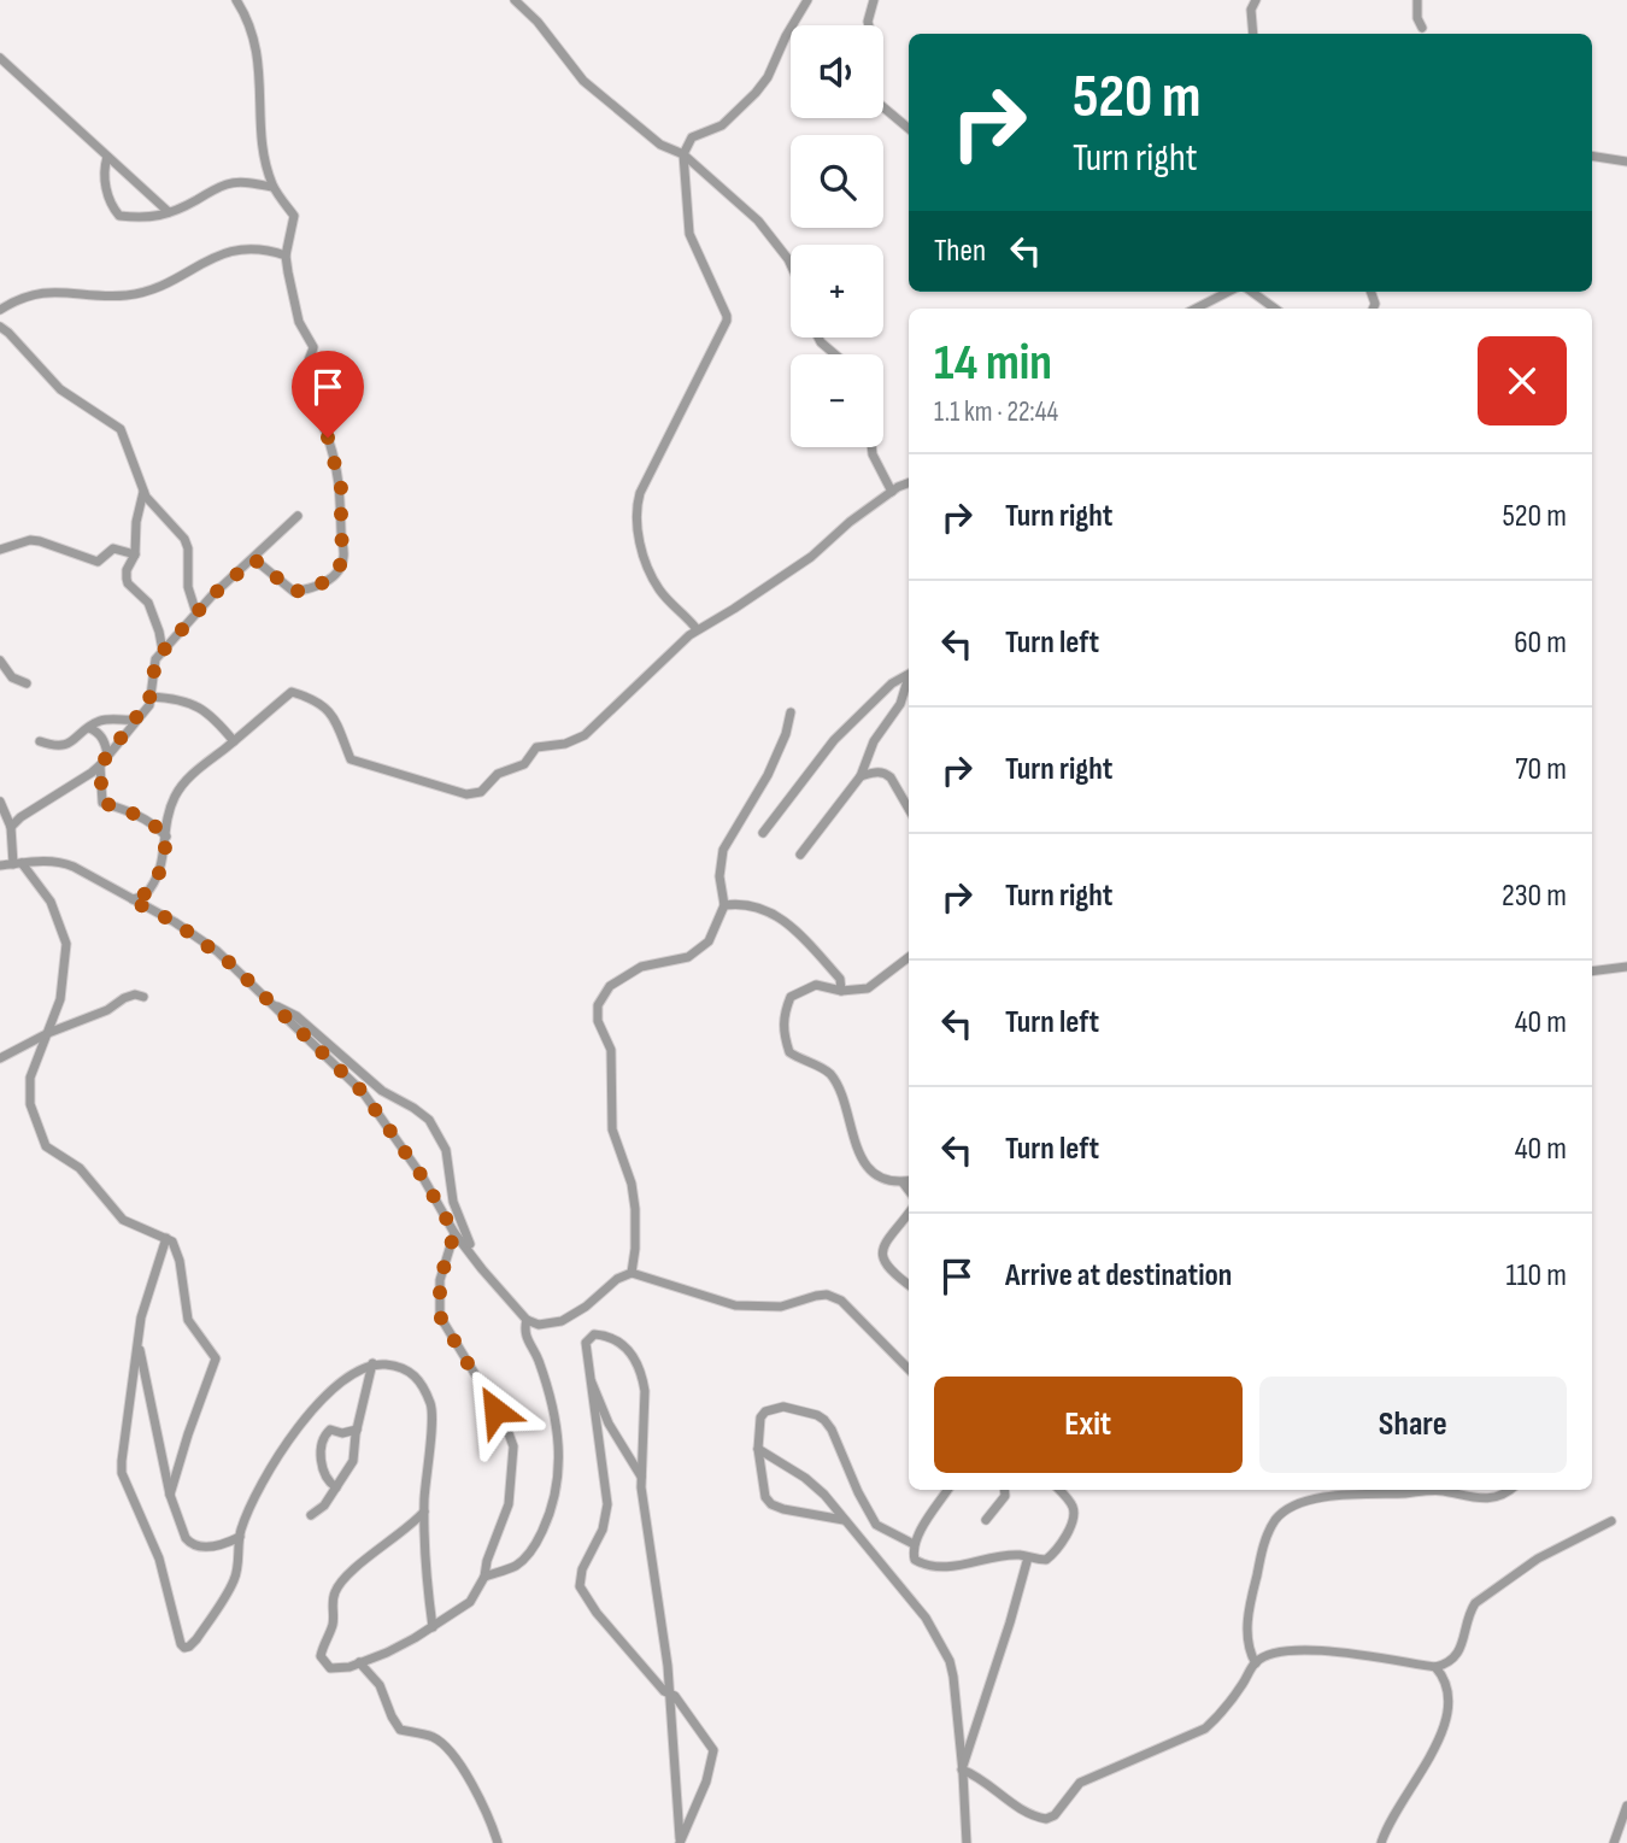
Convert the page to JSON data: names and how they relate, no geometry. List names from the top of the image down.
{
  "page": {
    "map_buttons": ["+", "−"],
    "turn": ["520 m", "Turn right"],
    "then": "Then",
    "heading": ["14 min", "1.1 km · 22:44"],
    "list": [
      {
        "name": "Turn right",
        "value": "520 m"
      },
      {
        "name": "Turn left",
        "value": "60 m"
      },
      {
        "name": "Turn right",
        "value": "70 m"
      },
      {
        "name": "Turn right",
        "value": "230 m"
      },
      {
        "name": "Turn left",
        "value": "40 m"
      },
      {
        "name": "Turn left",
        "value": "40 m"
      },
      {
        "name": "Arrive at destination",
        "value": "110 m"
      }
    ],
    "buttons": ["Exit", "Share"]
  }
}
